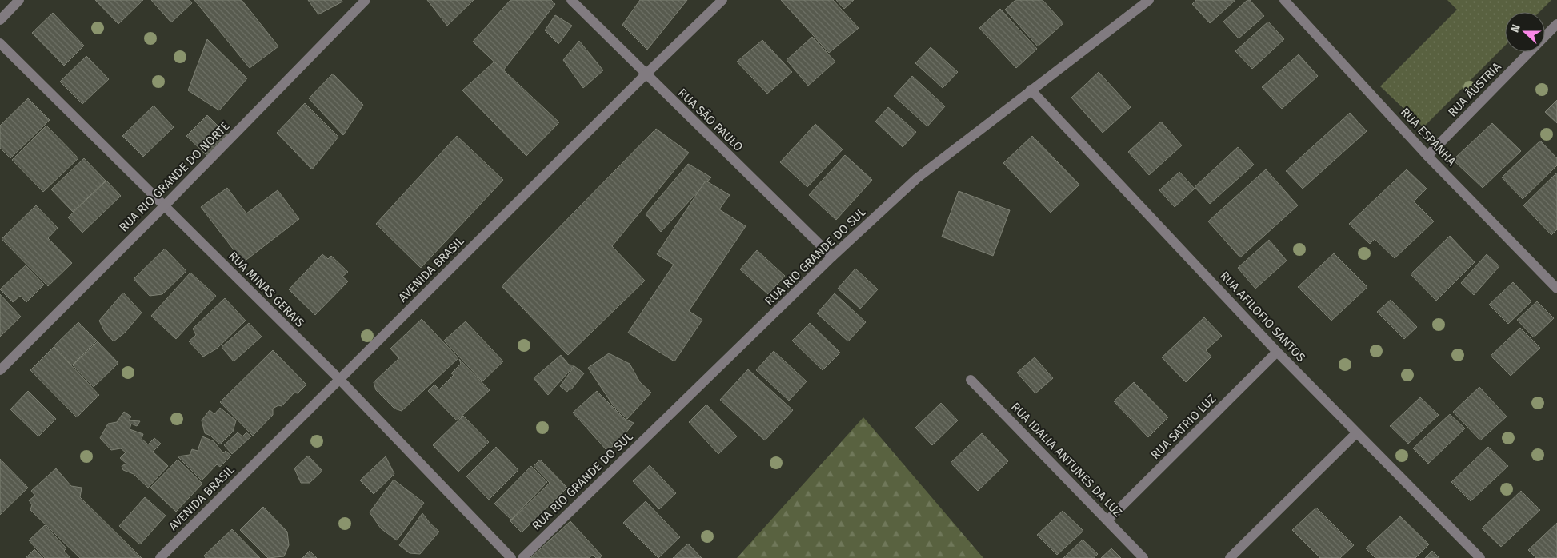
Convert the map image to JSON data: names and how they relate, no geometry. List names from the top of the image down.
{
  "streets": {
    "street": [
      "RUA ÁUSTRIA",
      "RUA SÃO PAULO",
      "RUA ESPANHA",
      "RUA RIO GRANDE DO NORTE",
      "RUA RIO GRANDE DO SUL",
      "AVENIDA BRASIL",
      "RUA MINAS GERAIS",
      "RUA AFILOFIO SANTOS",
      "RUA SATRIO LUZ",
      "RUA IDALIA ANTUNES DA LUZ"
    ]
  },
  "crossings": [
    ["RUA ÁUSTRIA", "RUA ESPANHA"],
    ["RUA SÃO PAULO", "RUA RIO GRANDE DO SUL"],
    ["RUA SÃO PAULO", "AVENIDA BRASIL"],
    ["RUA RIO GRANDE DO NORTE", "RUA MINAS GERAIS"],
    ["RUA RIO GRANDE DO SUL", "RUA AFILOFIO SANTOS"],
    ["AVENIDA BRASIL", "RUA MINAS GERAIS"],
    ["RUA AFILOFIO SANTOS", "RUA SATRIO LUZ"],
    ["RUA SATRIO LUZ", "RUA IDALIA ANTUNES DA LUZ"]
  ],
  "north": "left"
}
